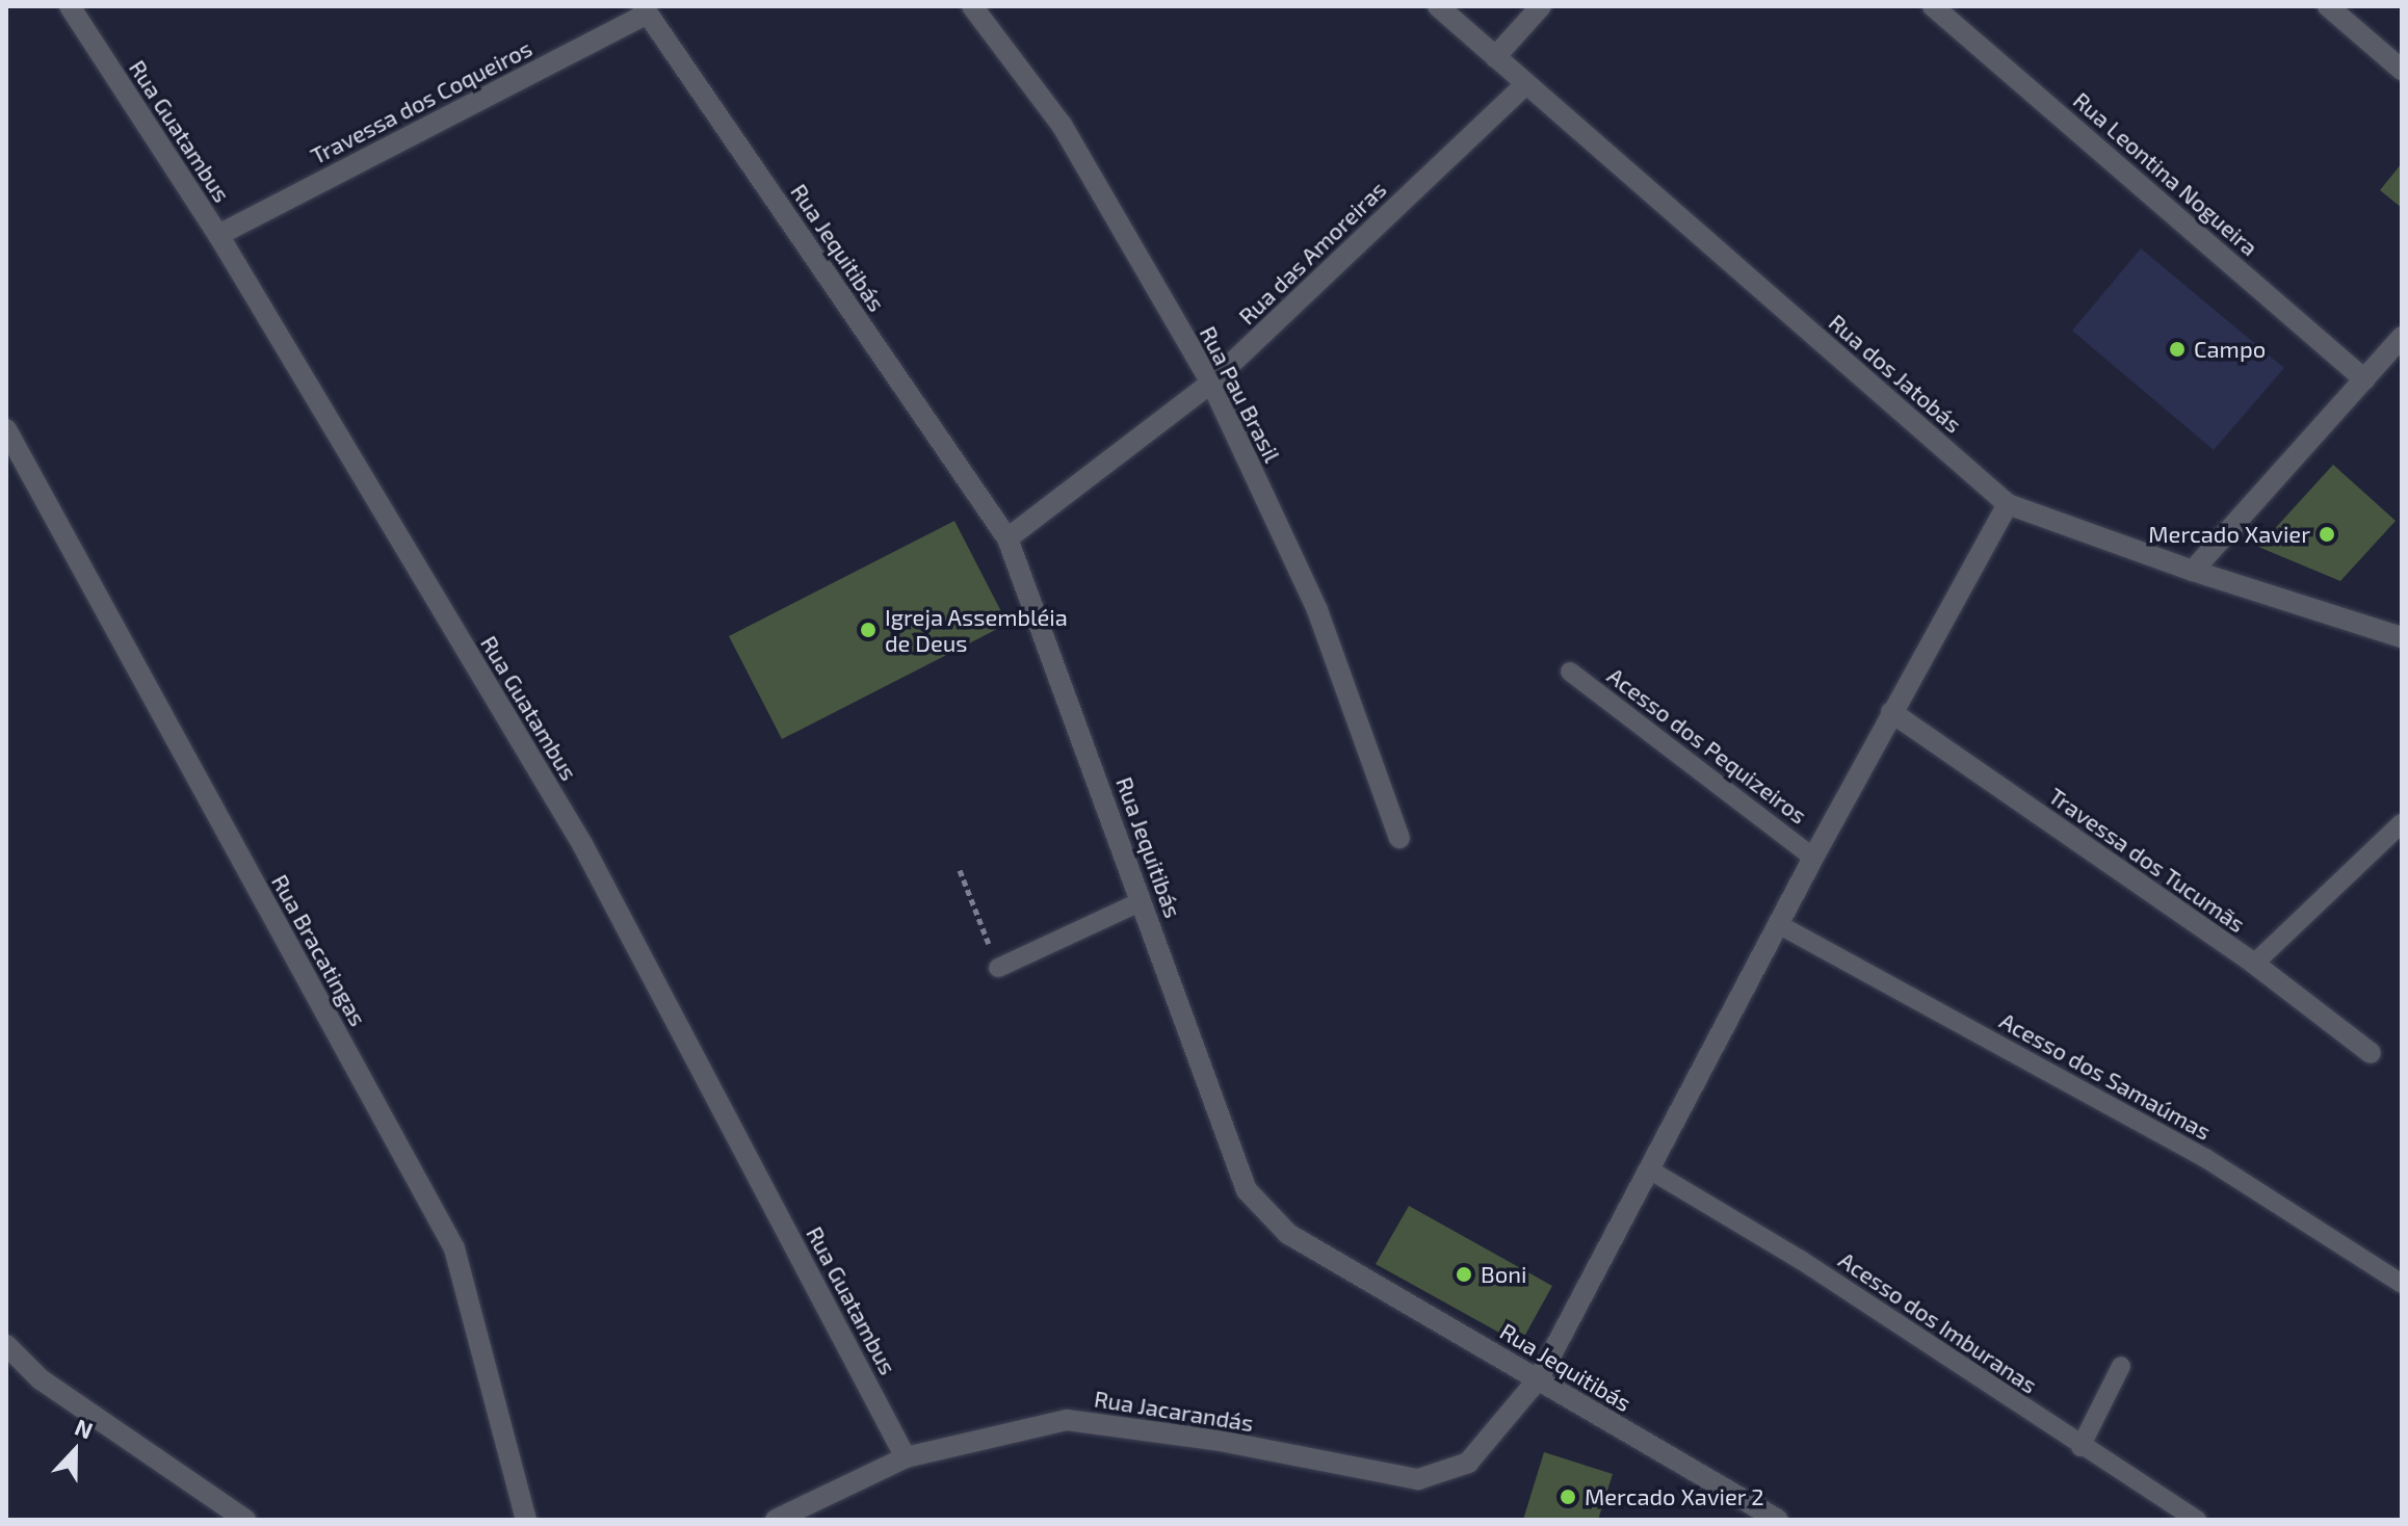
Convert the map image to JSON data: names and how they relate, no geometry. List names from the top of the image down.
{
  "streets": {
    "street": [
      "Travessa dos Coqueiros",
      "Rua Guatambus",
      "Rua Leontina Nogueira",
      "Rua Jequitibás",
      "Rua das Amoreiras",
      "Rua dos Jatobás",
      "Rua Pau Brasil",
      "Travessa dos Tucumãs",
      "Rua Bracatingas",
      "Rua Jacarandás"
    ],
    "lane": ["Acesso dos Pequizeiros", "Acesso dos Samaúmas", "Acesso dos Imburanas"]
  },
  "crossings": [
    ["Travessa dos Coqueiros", "Rua Guatambus"],
    ["Travessa dos Coqueiros", "Rua Jequitibás"],
    ["Rua Guatambus", "Rua Jacarandás"],
    ["Rua Jequitibás", "Rua das Amoreiras"],
    ["Rua Jequitibás", "Rua Jacarandás"],
    ["Rua das Amoreiras", "Rua dos Jatobás"],
    ["Rua das Amoreiras", "Rua Pau Brasil"],
    ["Rua dos Jatobás", "Rua Jacarandás"],
    ["Acesso dos Pequizeiros", "Rua Jacarandás"],
    ["Travessa dos Tucumãs", "Rua Jacarandás"],
    ["Acesso dos Samaúmas", "Rua Jacarandás"],
    ["Acesso dos Imburanas", "Rua Jacarandás"]
  ],
  "places": [
    "Campo",
    "Mercado Xavier",
    "Igreja Assembléia de Deus",
    "Boni",
    "Mercado Xavier 2"
  ],
  "north": "top"
}
